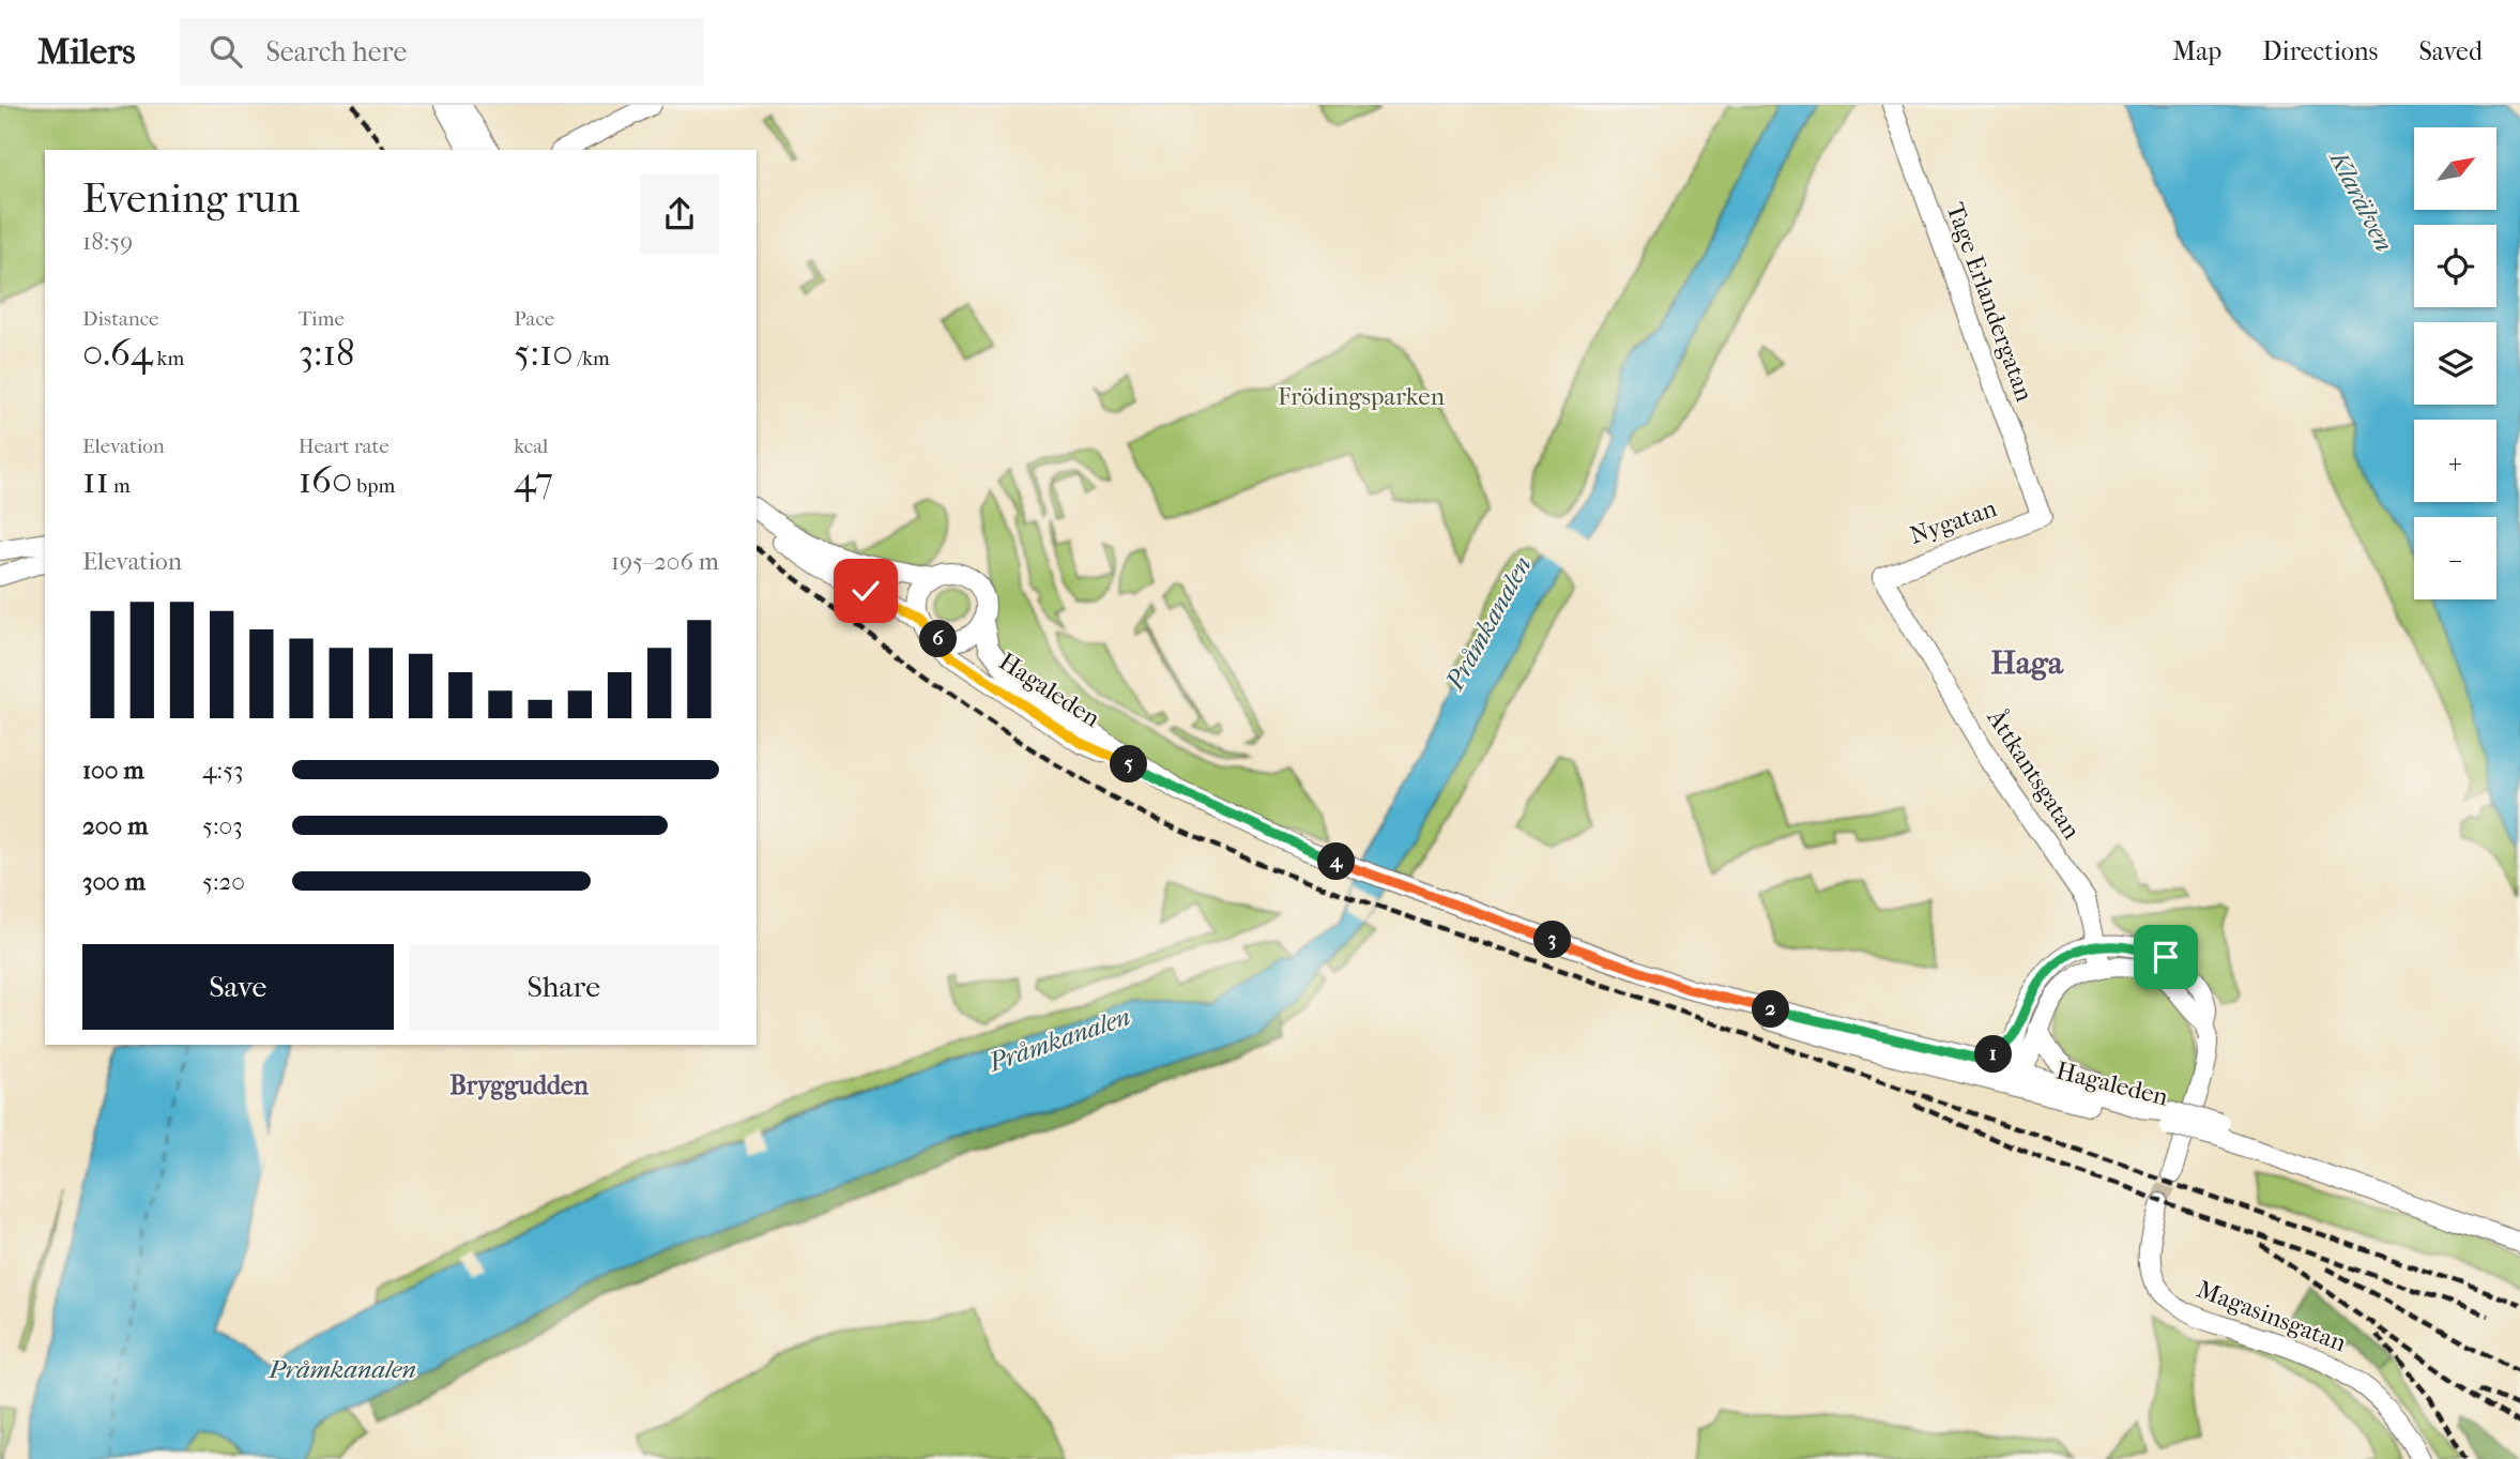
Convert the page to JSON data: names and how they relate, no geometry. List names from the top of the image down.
{
  "streets": {
    "street": [
      "Tage Erlandergatan",
      "Nygatan",
      "Hagaleden",
      "Åttkantsgatan",
      "Magasinsgatan"
    ]
  },
  "crossings": [
    ["Tage Erlandergatan", "Nygatan"],
    ["Nygatan", "Åttkantsgatan"]
  ],
  "districts": ["Haga", "Bryggudden"],
  "water": ["Klarälven", "Pråmkanalen"],
  "parks": ["Frödingsparken"],
  "north": "top right",
  "page": {
    "header": "Milers",
    "search": "Search here",
    "nav": ["Map", "Directions", "Saved"],
    "map_buttons": ["+", "−"],
    "heading": ["Evening run", "18:59"],
    "stats": [
      ["Distance", "0.64 km"],
      ["Time", "3:18"],
      ["Pace", "5:10 /km"],
      ["Elevation", "11 m"],
      ["Heart rate", "160 bpm"],
      ["kcal", "47"]
    ],
    "chart": ["Elevation", "195–206 m"],
    "pins": [
      "6",
      "5",
      "4",
      "3",
      "2",
      "1"
    ],
    "list": [
      {
        "name": "100 m",
        "note": "4:53"
      },
      {
        "name": "200 m",
        "note": "5:03"
      },
      {
        "name": "300 m",
        "note": "5:20"
      }
    ],
    "buttons": ["Save", "Share"]
  }
}
